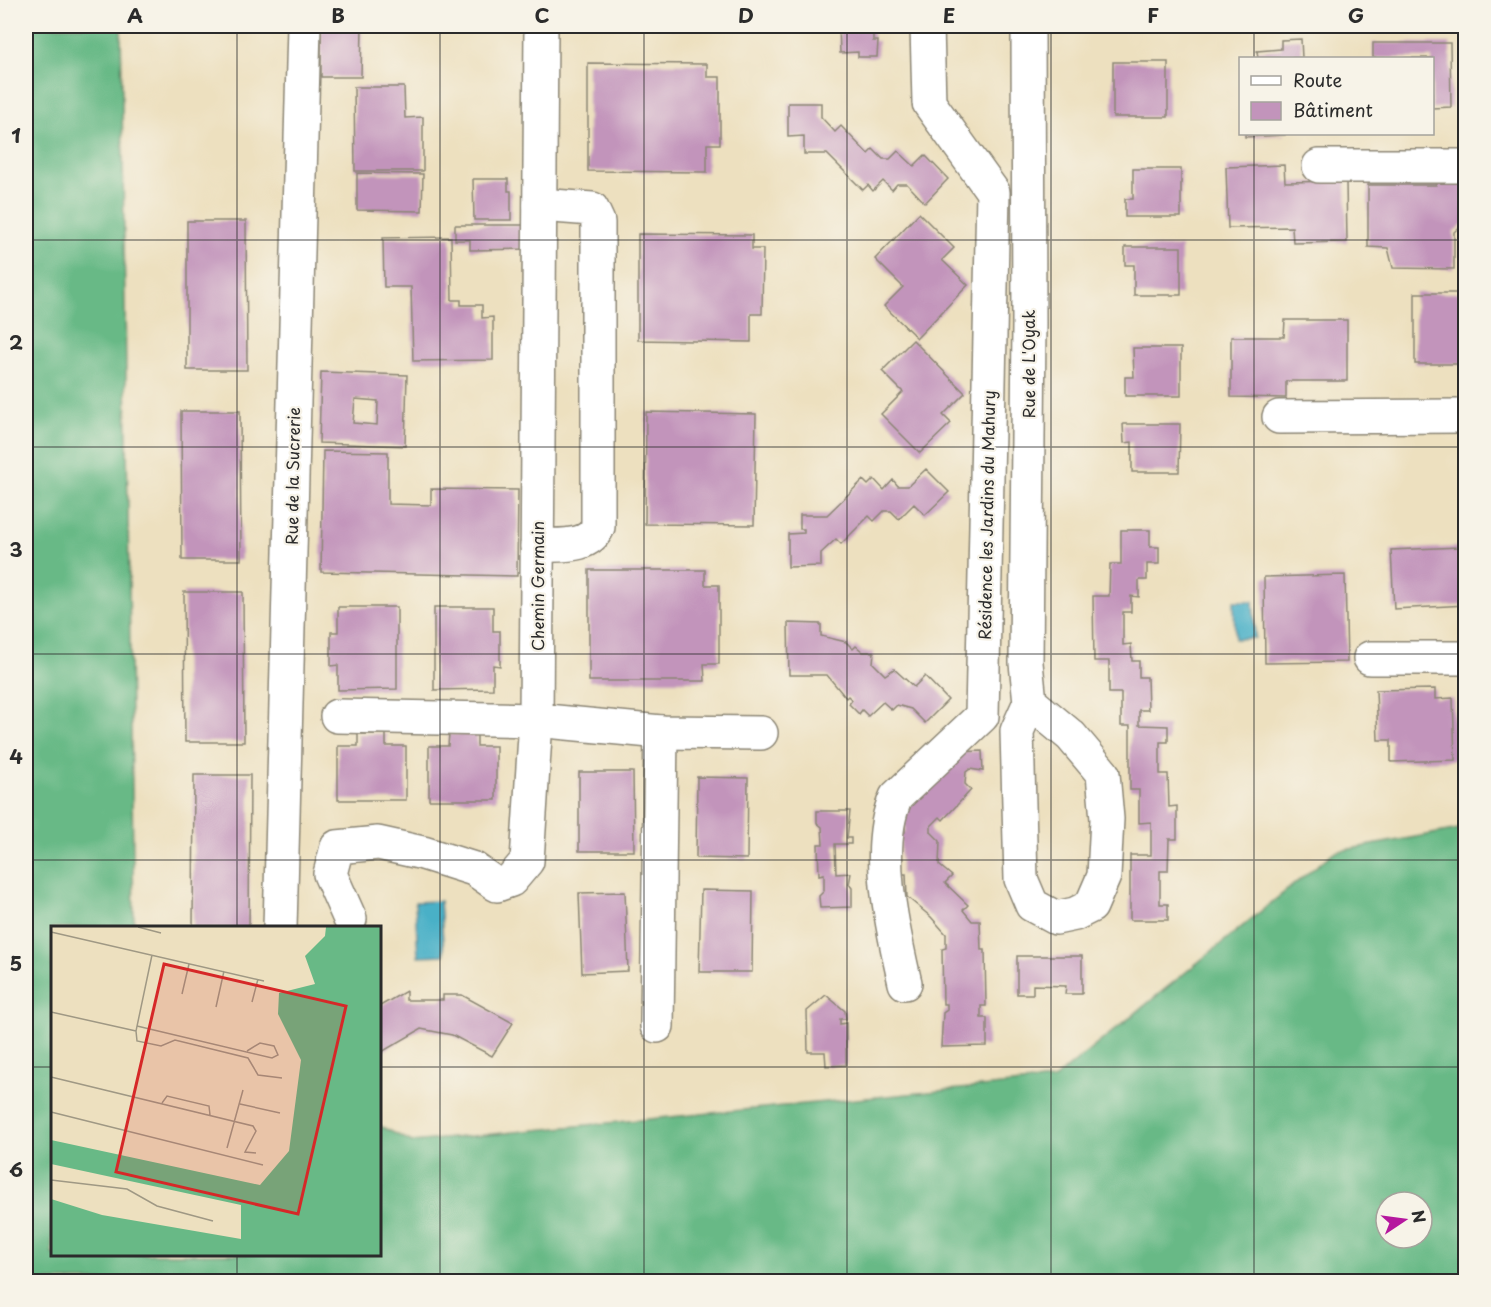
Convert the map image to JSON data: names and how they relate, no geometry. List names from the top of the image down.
{
  "streets": {
    "street": [
      "Rue de L'Oyak",
      "Rue de la Sucrerie",
      "Résidence les Jardins du Mahury",
      "Chemin Germain"
    ]
  },
  "legend": ["Route", "Bâtiment"],
  "north": "right",
  "grid": {
    "columns": [
      "A",
      "B",
      "C",
      "D",
      "E",
      "F",
      "G"
    ],
    "rows": [
      "1",
      "2",
      "3",
      "4",
      "5",
      "6"
    ]
  }
}
